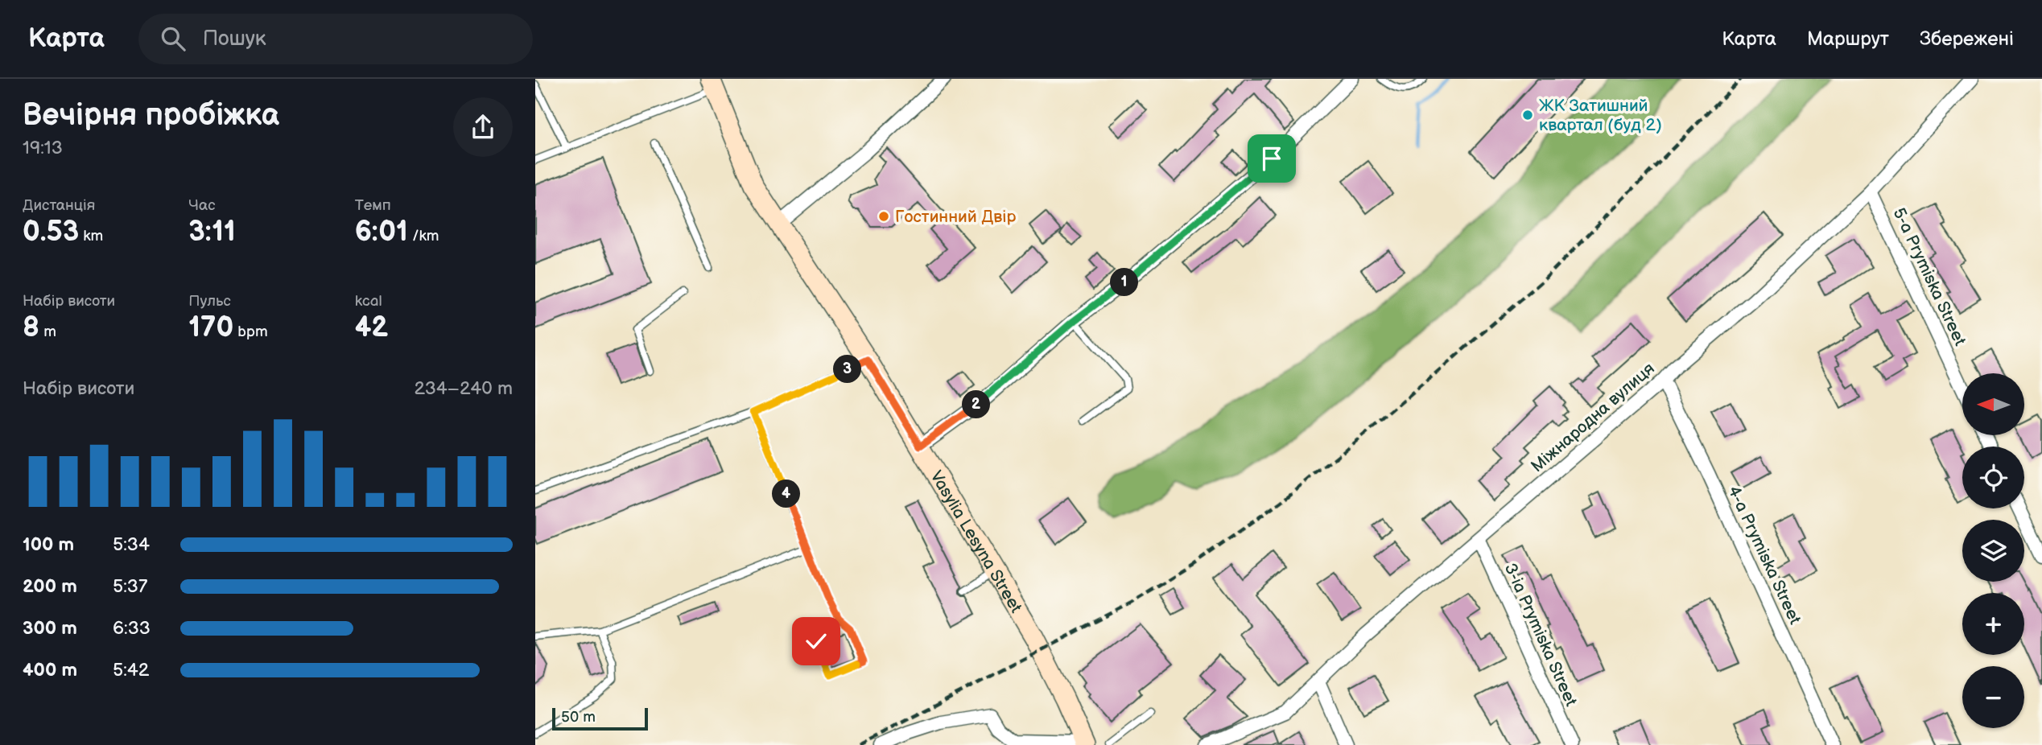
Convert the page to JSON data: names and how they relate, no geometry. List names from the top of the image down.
{
  "streets": {
    "street": [
      "5-a Prymiska Street",
      "Міжнародна вулиця",
      "Vasylia Lesyna Street",
      "4-a Prymiska Street",
      "3-ia Prymiska Street"
    ]
  },
  "crossings": [
    ["5-a Prymiska Street", "Міжнародна вулиця"],
    ["Міжнародна вулиця", "4-a Prymiska Street"],
    ["Міжнародна вулиця", "3-ia Prymiska Street"]
  ],
  "places": ["ЖК Затишний квартал (буд 2)", "Гостинний Двір"],
  "scale_bar": "50 m",
  "north": "left",
  "page": {
    "header": "Карта",
    "search": "Пошук",
    "nav": ["Карта", "Маршрут", "Збережені"],
    "heading": ["Вечірня пробіжка", "19:13"],
    "stats": [
      ["Дистанція", "0.53 km"],
      ["Час", "3:11"],
      ["Темп", "6:01 /km"],
      ["Набір висоти", "8 m"],
      ["Пульс", "170 bpm"],
      ["kcal", "42"]
    ],
    "pins": [
      "1",
      "3",
      "2",
      "4"
    ],
    "chart": ["Набір висоти", "234–240 m"],
    "map_buttons": ["+", "−"],
    "list": [
      {
        "name": "100 m",
        "note": "5:34"
      },
      {
        "name": "200 m",
        "note": "5:37"
      },
      {
        "name": "300 m",
        "note": "6:33"
      },
      {
        "name": "400 m",
        "note": "5:42"
      }
    ],
    "scale": "50 m"
  }
}
